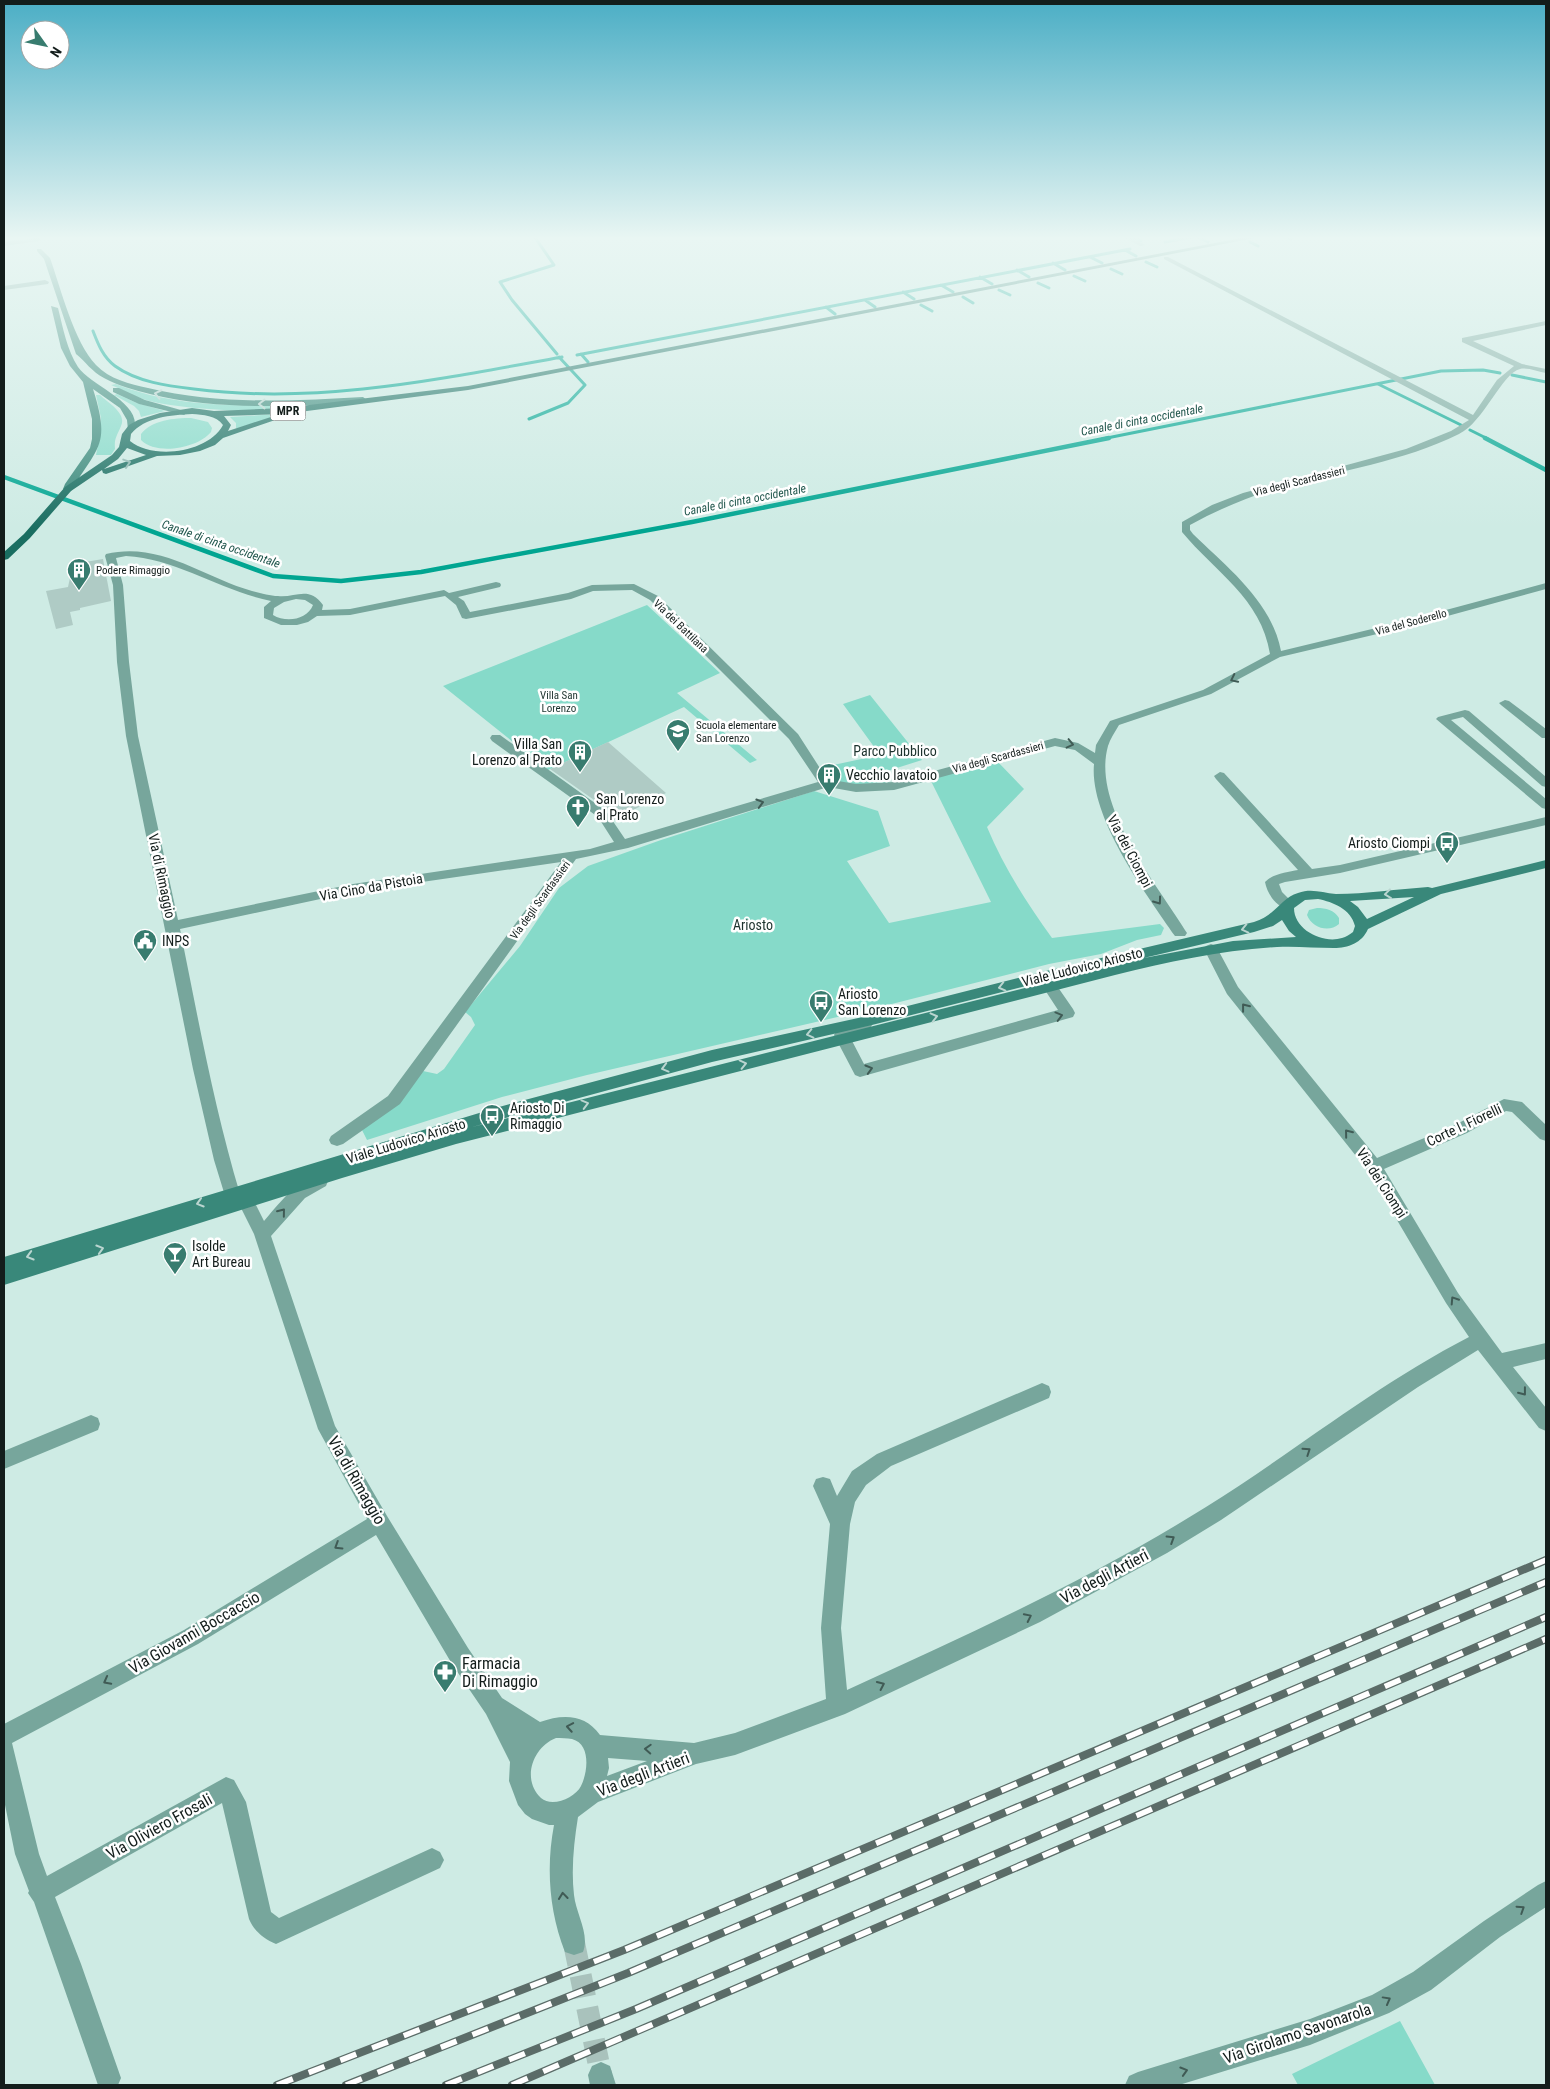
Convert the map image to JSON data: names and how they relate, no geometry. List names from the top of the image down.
{
  "streets": {
    "main road": ["MPR"],
    "street": [
      "Via degli Scardassieri",
      "Via del Soderello",
      "Via dei Battilana",
      "Via dei Ciompi",
      "Via di Rimaggio",
      "Via Cino da Pistoia",
      "Viale Ludovico Ariosto",
      "Corte l. Fiorelli",
      "Via degli Artieri",
      "Via Giovanni Boccaccio",
      "Via Oliviero Frosali",
      "Via Girolamo Savonarola"
    ]
  },
  "crossings": [
    ["Via degli Scardassieri", "Via del Soderello"],
    ["Via degli Scardassieri", "Via dei Battilana"],
    ["Via degli Scardassieri", "Via dei Ciompi"],
    ["Via degli Scardassieri", "Via Cino da Pistoia"],
    ["Via dei Ciompi", "Viale Ludovico Ariosto"],
    ["Via dei Ciompi", "Corte l. Fiorelli"],
    ["Via dei Ciompi", "Via degli Artieri"],
    ["Via di Rimaggio", "Via Cino da Pistoia"],
    ["Via di Rimaggio", "Viale Ludovico Ariosto"],
    ["Via di Rimaggio", "Via degli Artieri"],
    ["Via di Rimaggio", "Via Giovanni Boccaccio"]
  ],
  "one_way": ["Via Giovanni Boccaccio", "Via Girolamo Savonarola"],
  "water": ["Canale di cinta occidentale"],
  "parks": ["Villa San Lorenzo", "Parco Pubblico", "Ariosto"],
  "places": {
    "building": ["Podere Rimaggio", "Villa San Lorenzo al Prato", "Vecchio lavatoio"],
    "school or university": ["Scuola elementare San Lorenzo"],
    "church": ["San Lorenzo al Prato"],
    "bus stop": ["Ariosto Ciompi", "Ariosto San Lorenzo", "Ariosto Di Rimaggio"],
    "public building": ["INPS"],
    "bar": ["Isolde Art Bureau"],
    "pharmacy": ["Farmacia Di Rimaggio"]
  },
  "north": "bottom right"
}
